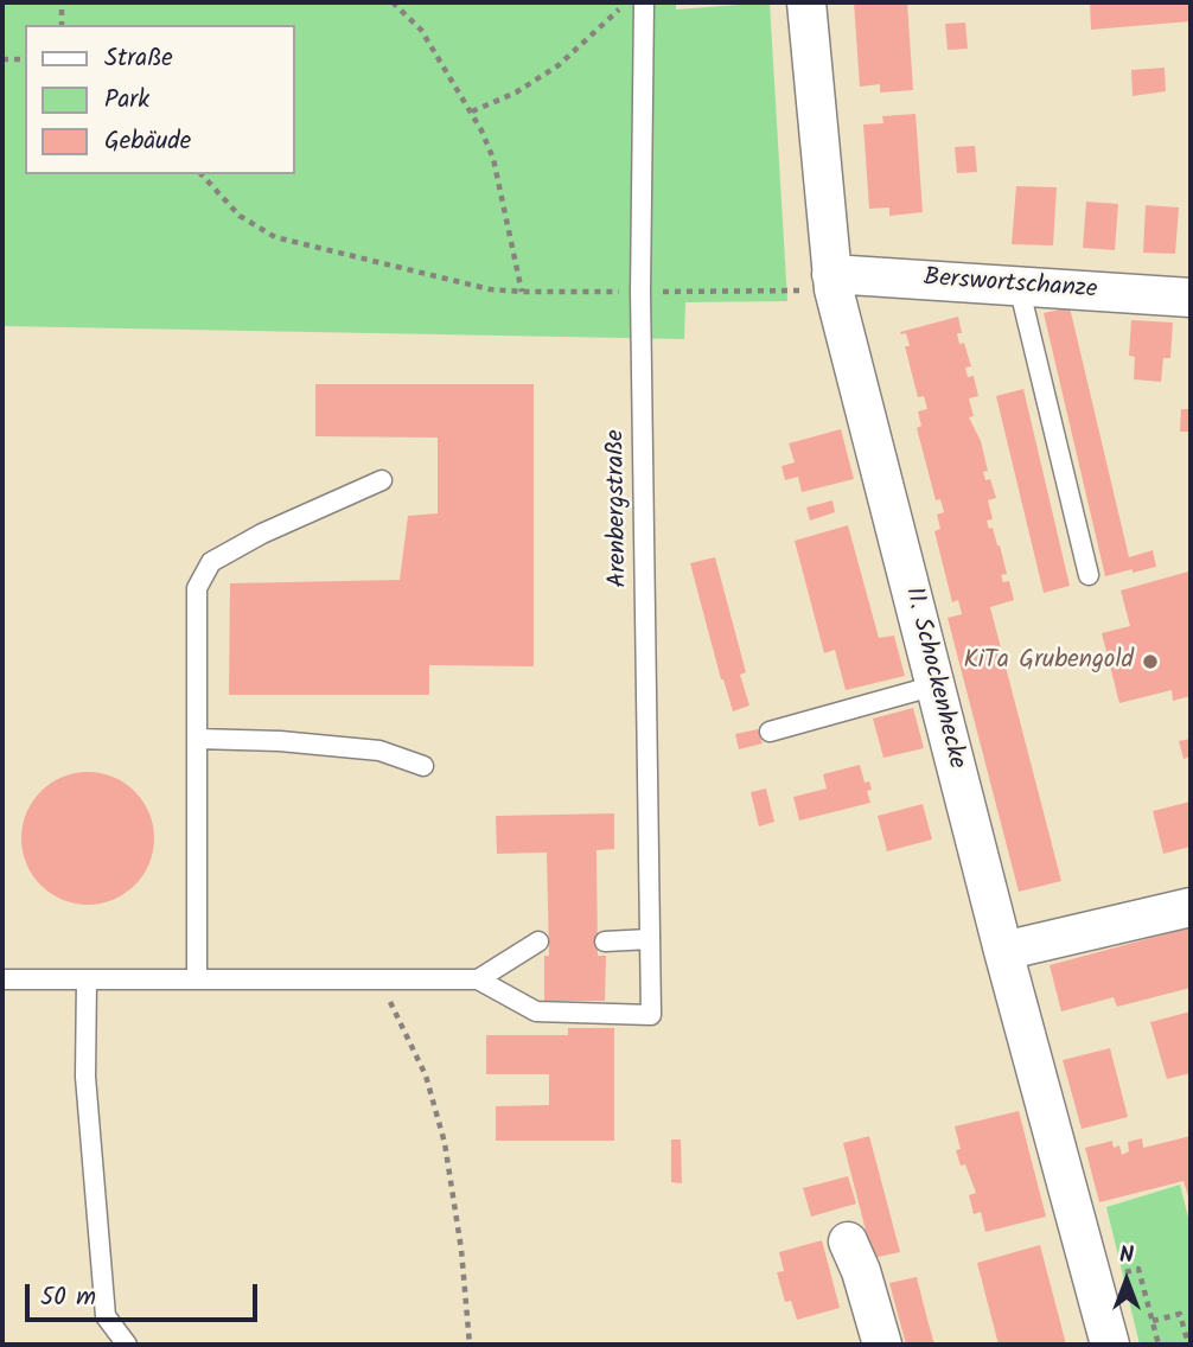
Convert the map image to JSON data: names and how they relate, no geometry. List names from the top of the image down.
{
  "streets": {
    "street": ["Berswortschanze", "II. Schockenhecke"],
    "lane": ["Arenbergstraße"]
  },
  "crossings": [
    ["Berswortschanze", "II. Schockenhecke"]
  ],
  "places": ["KiTa Grubengold"],
  "legend": ["Straße", "Park", "Gebäude"],
  "scale_bar": "50 m",
  "north": "top"
}
